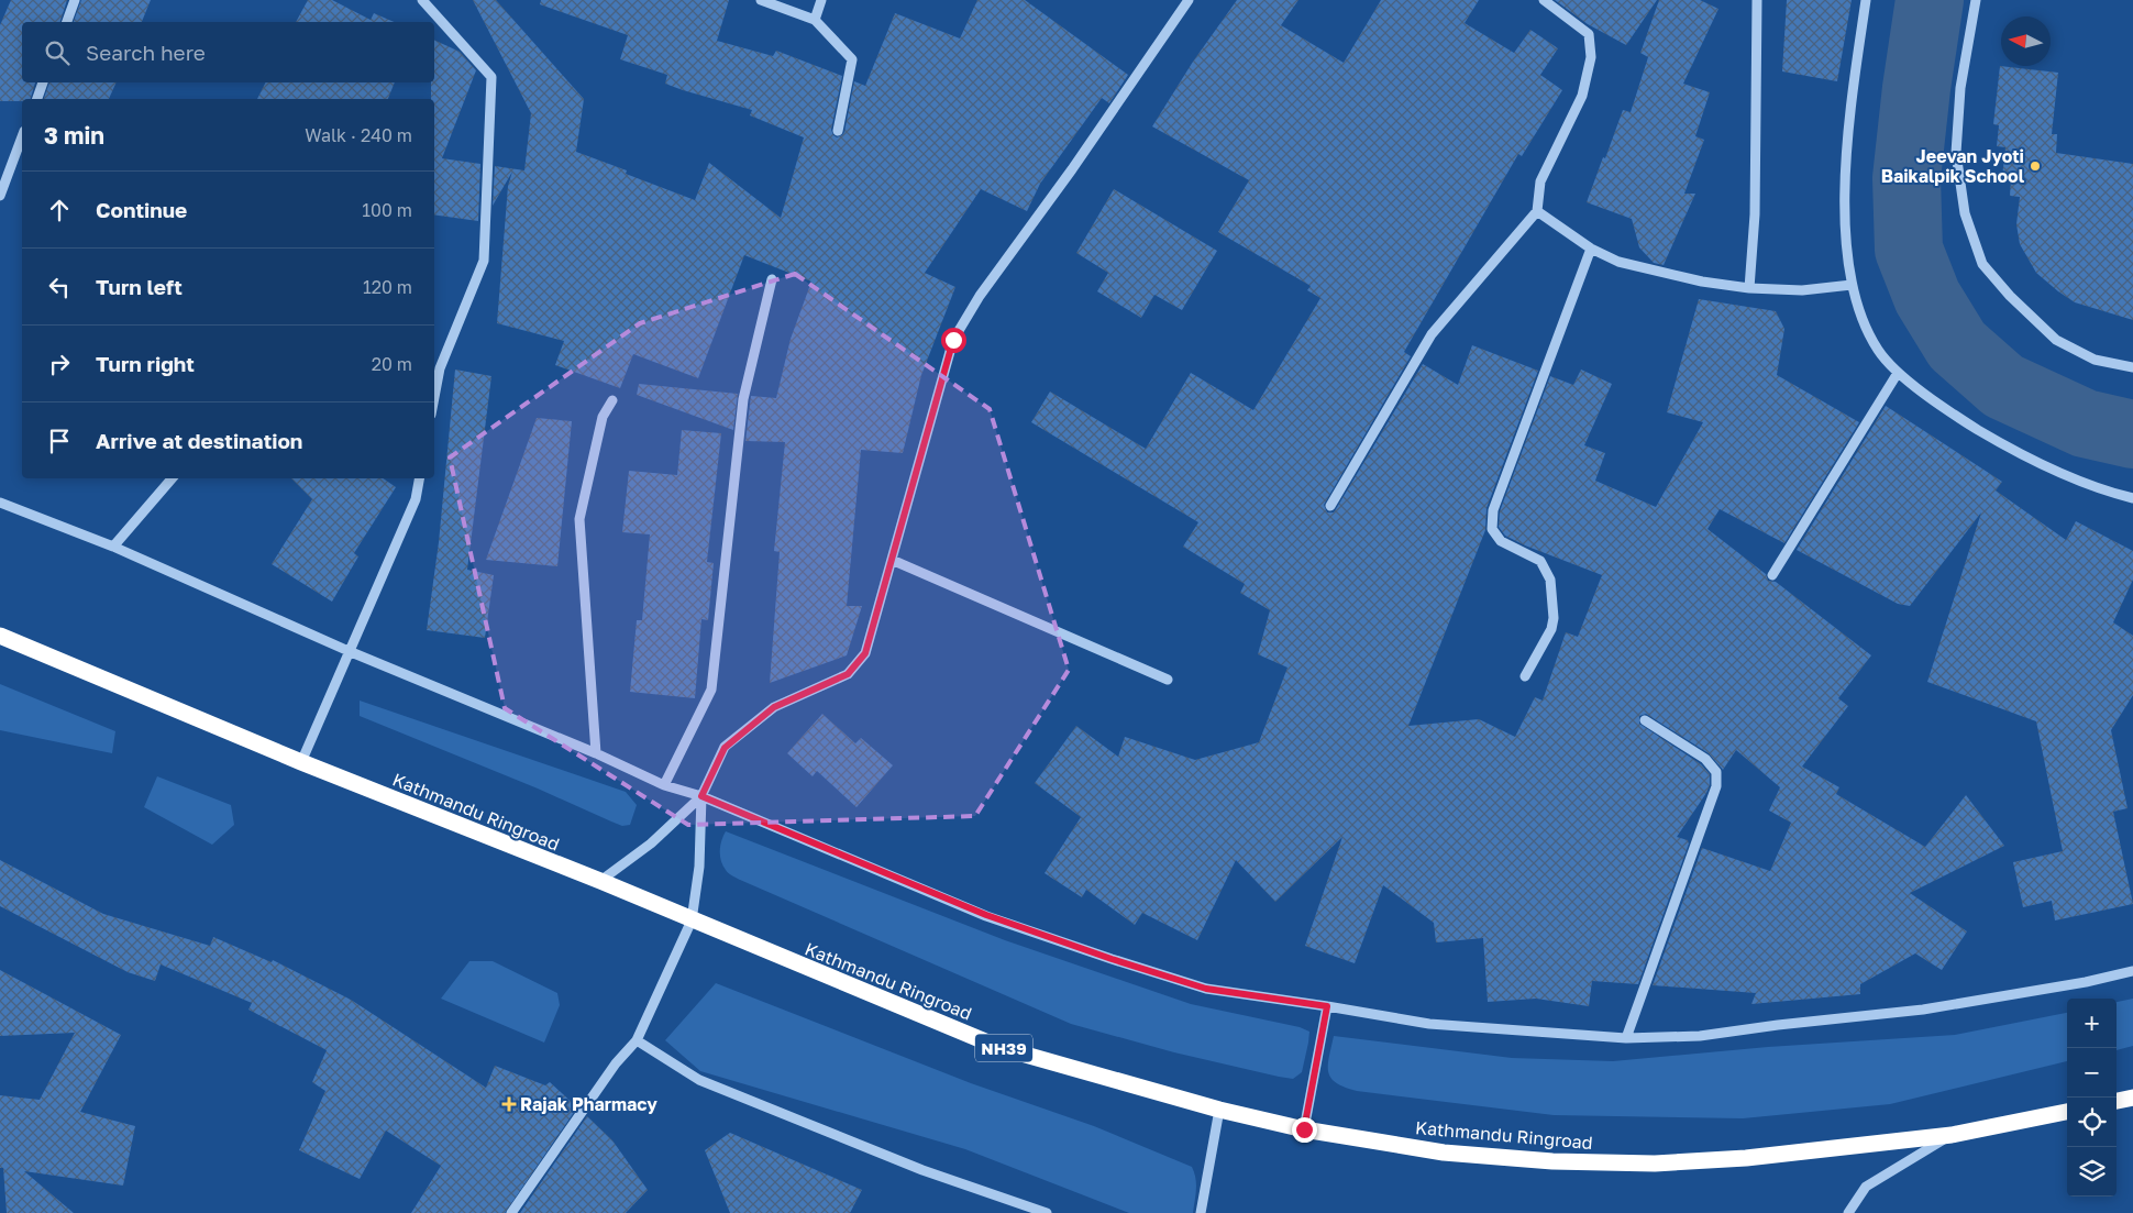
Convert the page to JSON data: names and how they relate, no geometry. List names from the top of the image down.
{
  "streets": {
    "highway": ["Kathmandu Ringroad", "NH39"]
  },
  "places": {
    "other": ["Jeevan Jyoti Baikalpik School"],
    "health": ["Rajak Pharmacy"]
  },
  "north": "left",
  "page": {
    "search": "Search here",
    "heading": ["3 min", "Walk · 240 m"],
    "list": [
      ["Continue", "100 m"],
      ["Turn left", "120 m"],
      ["Turn right", "20 m"],
      "Arrive at destination"
    ],
    "map_buttons": ["+", "−"]
  }
}
